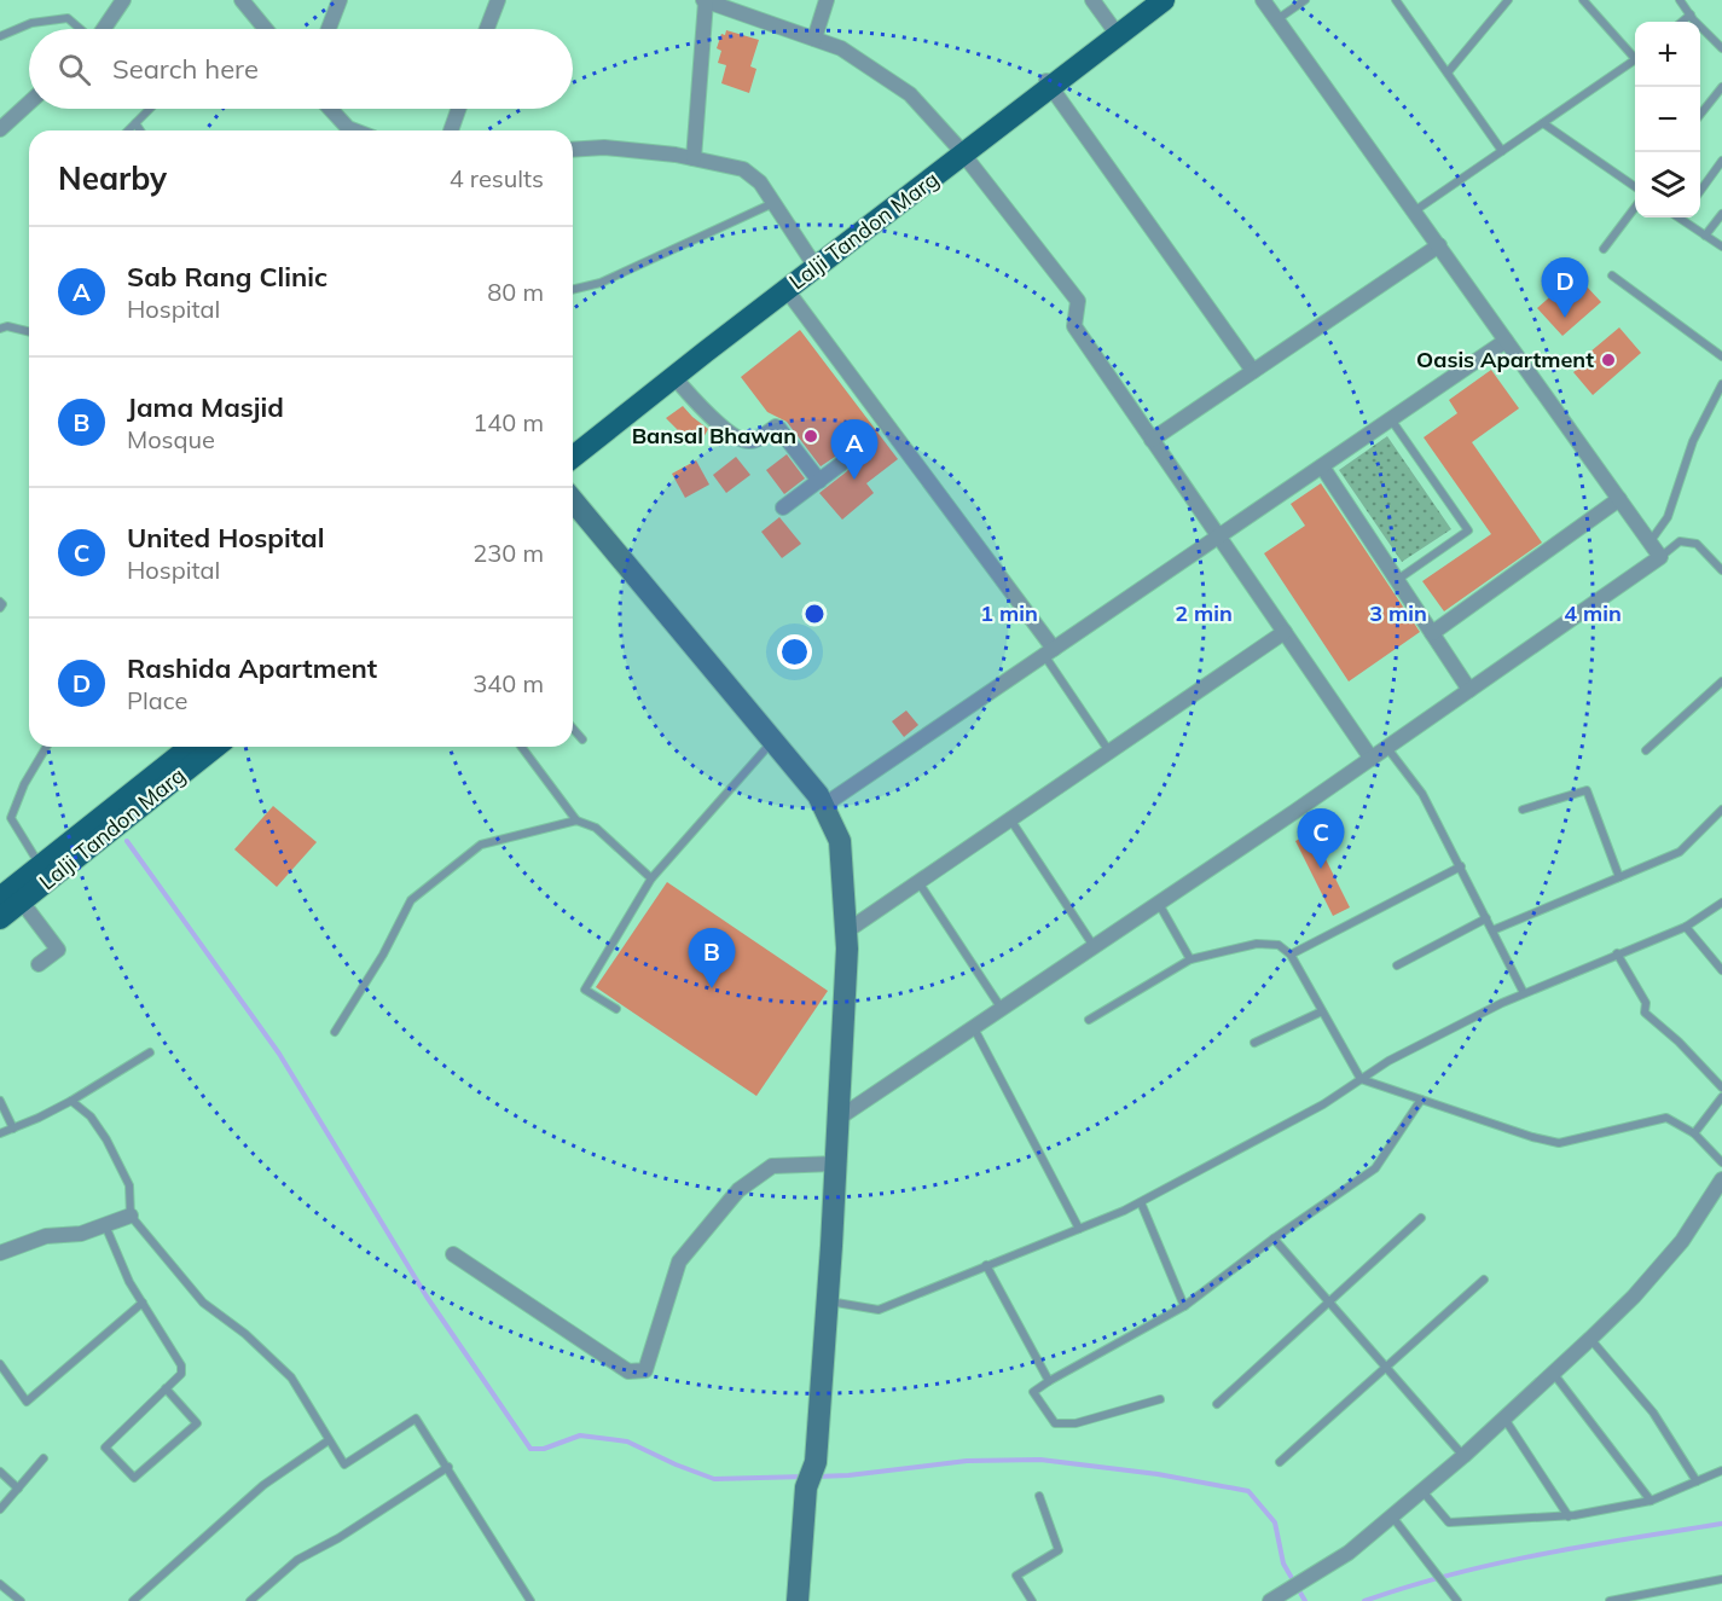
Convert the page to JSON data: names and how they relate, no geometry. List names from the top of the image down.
{
  "streets": {
    "main road": ["Lalji Tandon Marg"]
  },
  "places": ["Oasis Apartment", "Bansal Bhawan"],
  "page": {
    "map_buttons": ["+", "−"],
    "search": "Search here",
    "heading": ["Nearby", "4 results"],
    "list": [
      {
        "mark": "A",
        "name": "Sab Rang Clinic",
        "note": "Hospital",
        "value": "80 m"
      },
      {
        "mark": "B",
        "name": "Jama Masjid",
        "note": "Mosque",
        "value": "140 m"
      },
      {
        "mark": "C",
        "name": "United Hospital",
        "note": "Hospital",
        "value": "230 m"
      },
      {
        "mark": "D",
        "name": "Rashida Apartment",
        "note": "Place",
        "value": "340 m"
      }
    ],
    "pins": [
      "D",
      "A",
      "C",
      "B"
    ]
  },
  "rings": [
    "1 min",
    "2 min",
    "3 min",
    "4 min"
  ]
}
